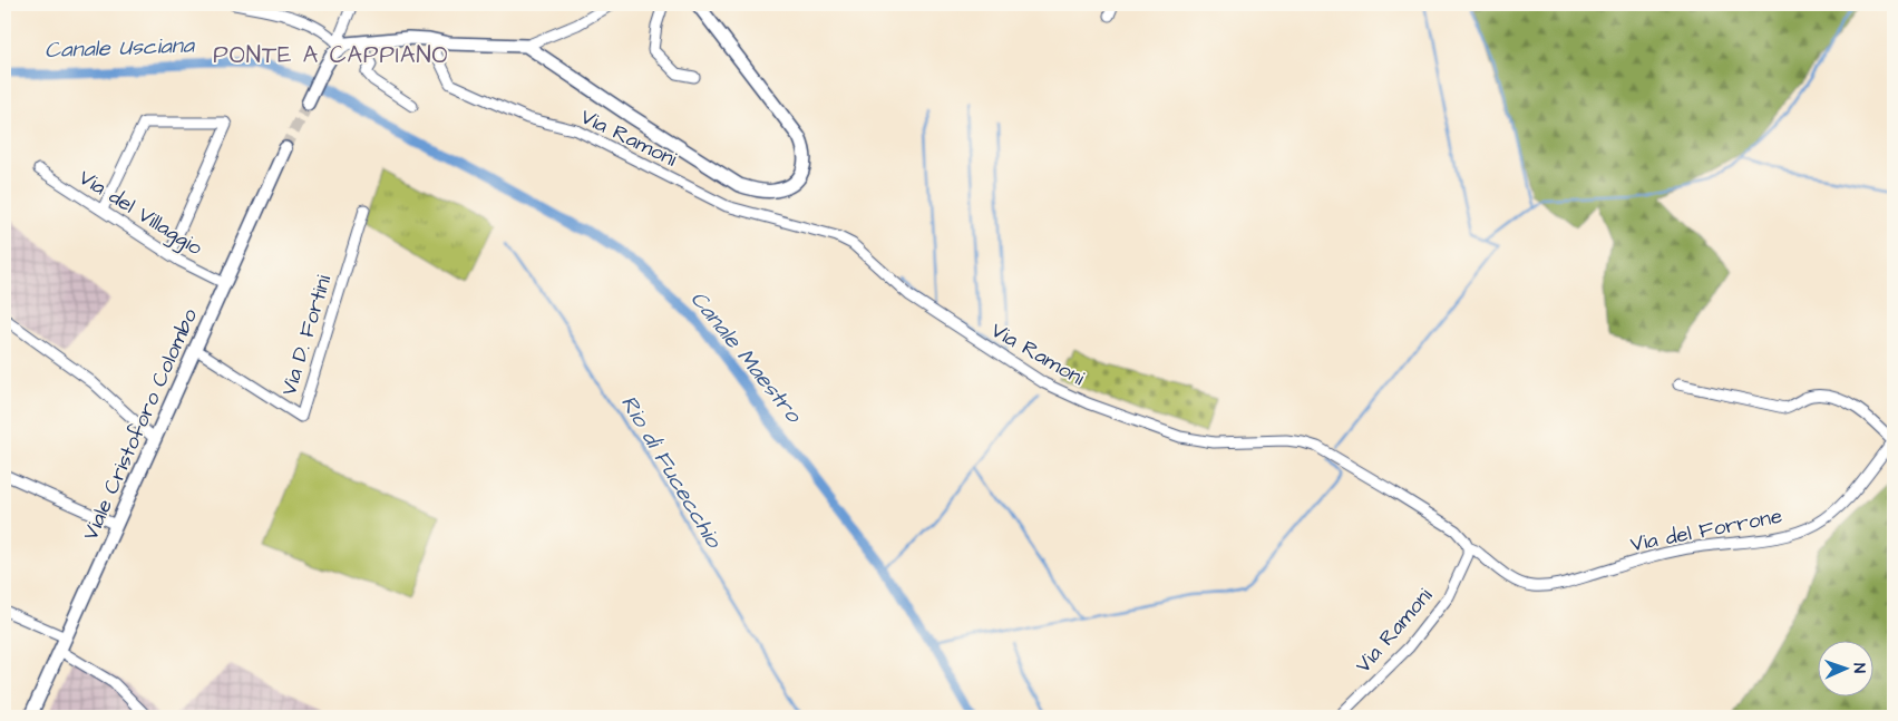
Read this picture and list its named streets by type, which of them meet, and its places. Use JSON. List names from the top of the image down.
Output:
{
  "streets": {
    "street": [
      "Via Ramoni",
      "Via del Villaggio",
      "Via D. Fortini",
      "Viale Cristoforo Colombo",
      "Via del Forrone"
    ]
  },
  "crossings": [
    ["Via Ramoni", "Via del Forrone"],
    ["Via del Villaggio", "Viale Cristoforo Colombo"],
    ["Via D. Fortini", "Viale Cristoforo Colombo"]
  ],
  "districts": ["PONTE A CAPPIANO"],
  "water": ["Canale Usciana", "Canale Maestro", "Rio di Fucecchio"],
  "north": "right"
}
